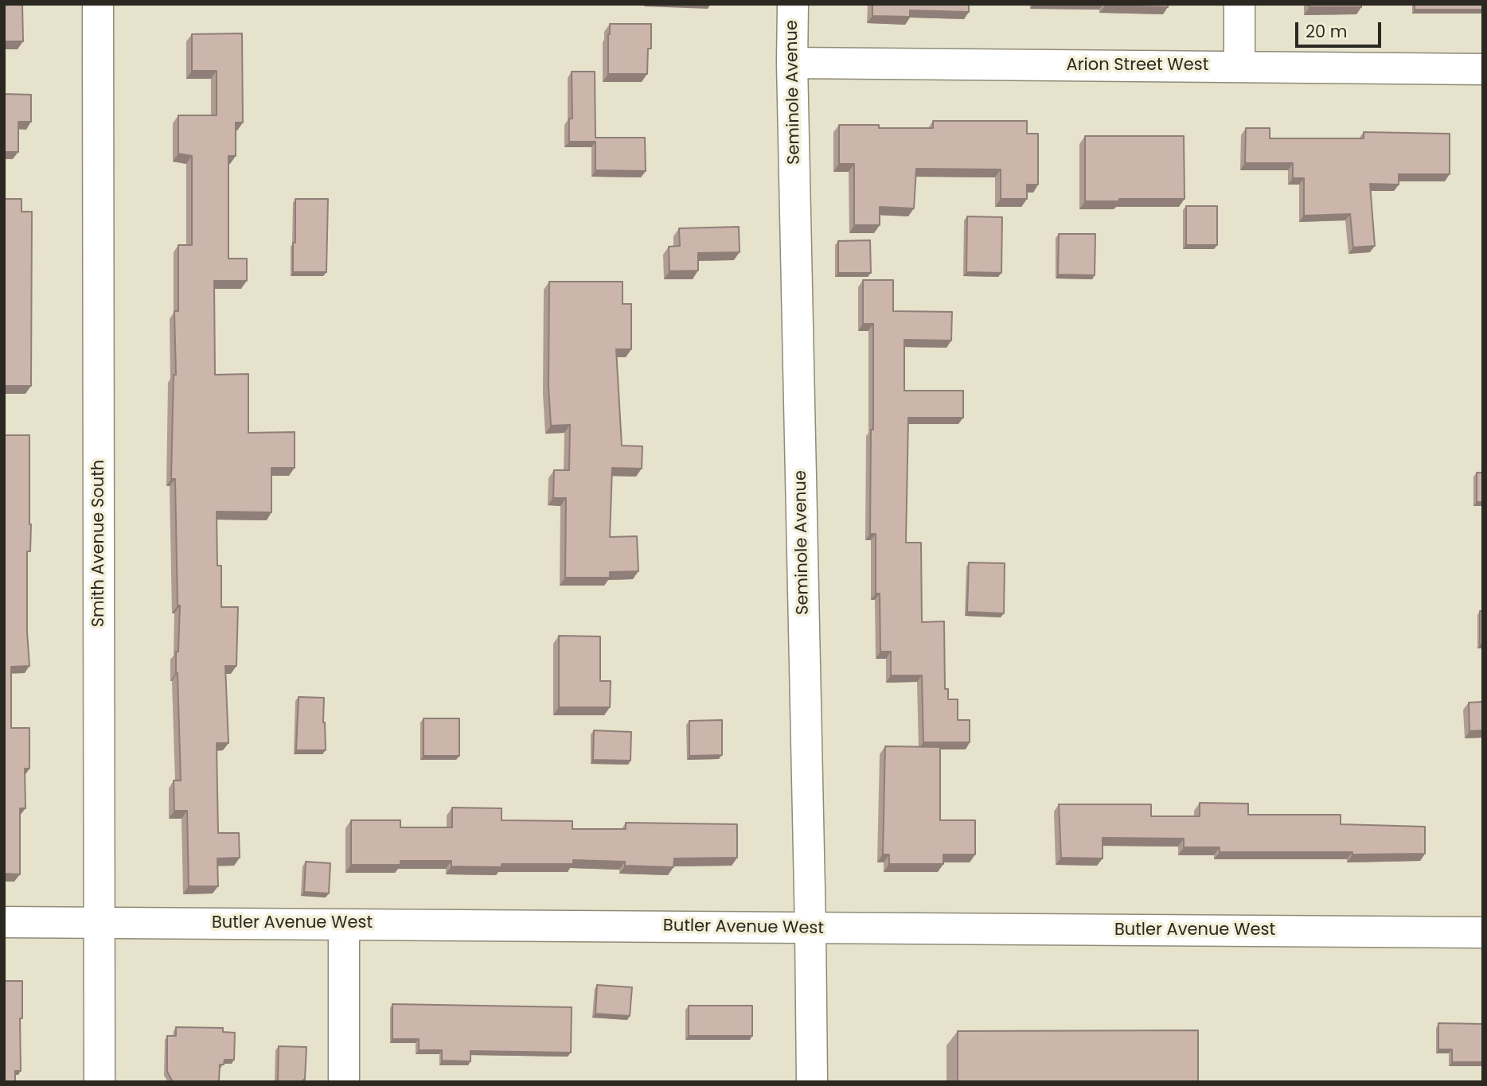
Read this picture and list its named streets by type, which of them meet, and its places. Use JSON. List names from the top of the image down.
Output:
{
  "streets": {
    "street": [
      "Arion Street West",
      "Seminole Avenue",
      "Smith Avenue South",
      "Butler Avenue West"
    ]
  },
  "crossings": [
    ["Arion Street West", "Seminole Avenue"],
    ["Seminole Avenue", "Butler Avenue West"],
    ["Smith Avenue South", "Butler Avenue West"]
  ],
  "scale_bar": "20 m"
}
